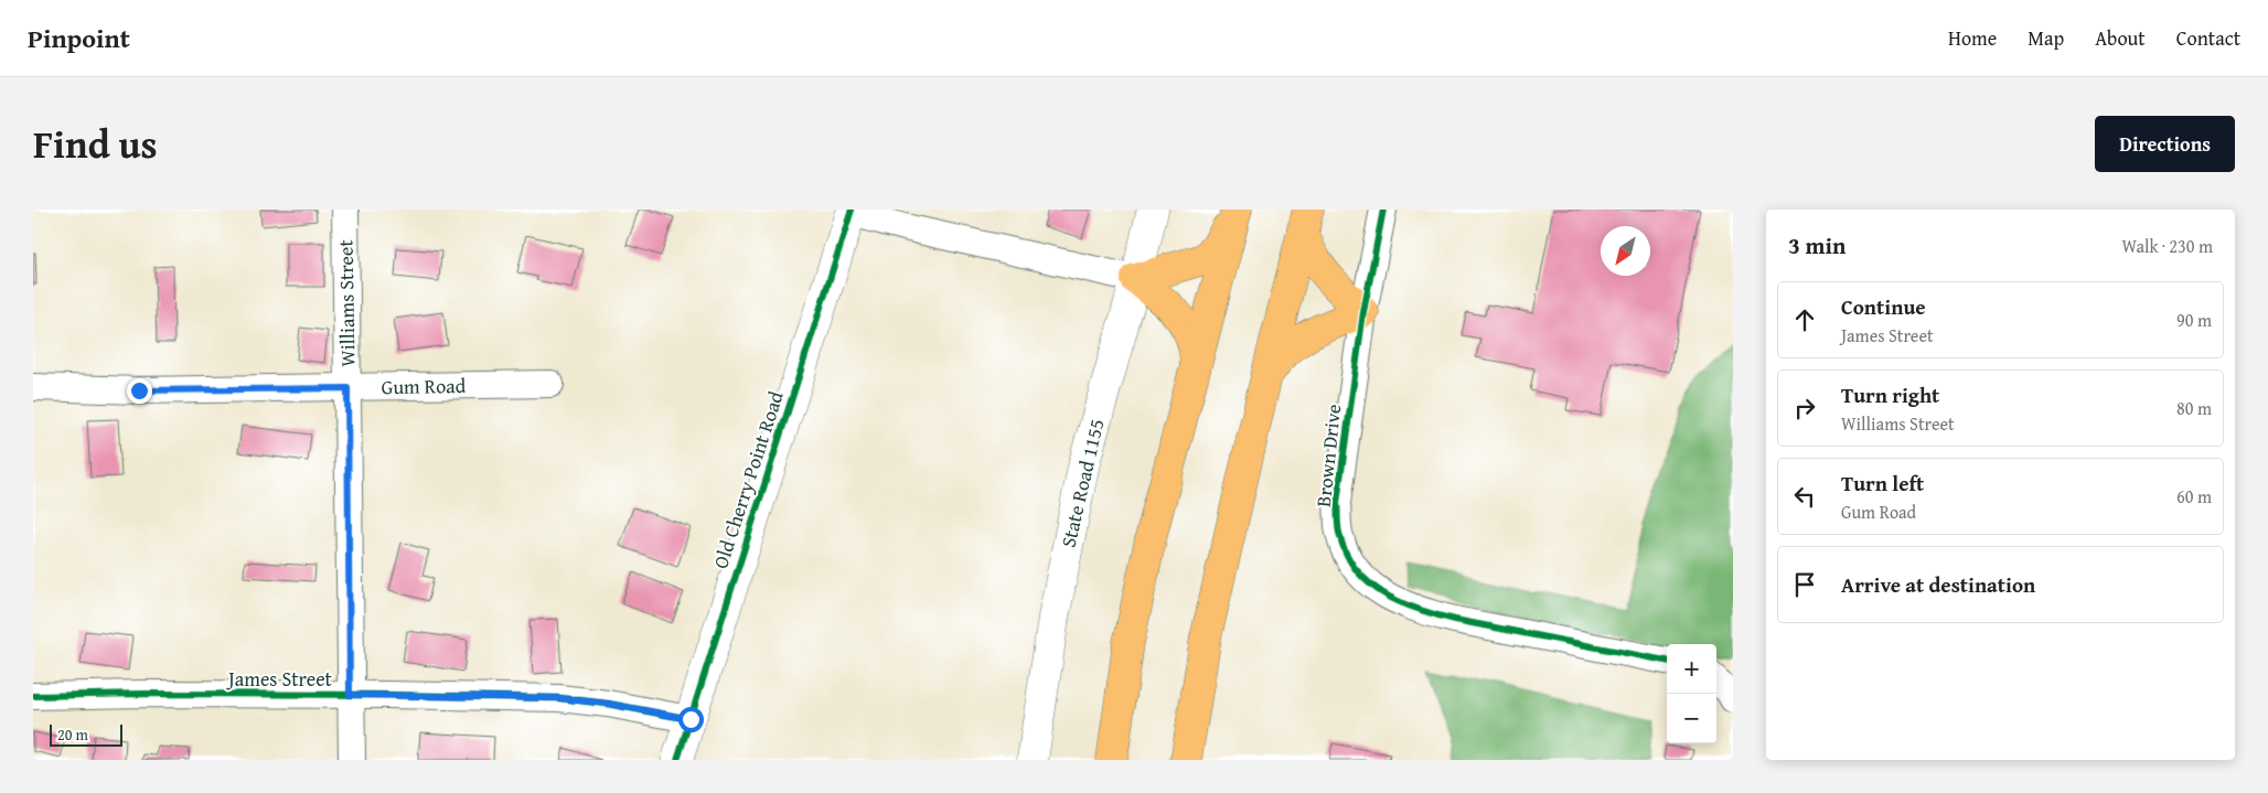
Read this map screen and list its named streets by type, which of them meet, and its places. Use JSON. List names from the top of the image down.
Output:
{
  "streets": {
    "street": [
      "Williams Street",
      "Gum Road",
      "Brown Drive",
      "Old Cherry Point Road",
      "State Road 1155",
      "James Street"
    ]
  },
  "crossings": [
    ["Williams Street", "Gum Road"],
    ["Williams Street", "James Street"],
    ["Old Cherry Point Road", "James Street"]
  ],
  "scale_bar": "20 m",
  "north": "bottom left",
  "page": {
    "header": "Pinpoint",
    "nav": [
      "Home",
      "Map",
      "About",
      "Contact"
    ],
    "title": "Find us",
    "buttons": "Directions",
    "heading": ["3 min", "Walk · 230 m"],
    "list": [
      ["Continue", "James Street", "90 m"],
      ["Turn right", "Williams Street", "80 m"],
      ["Turn left", "Gum Road", "60 m"],
      "Arrive at destination"
    ],
    "map_buttons": ["+", "−"],
    "scale": "20 m"
  }
}
